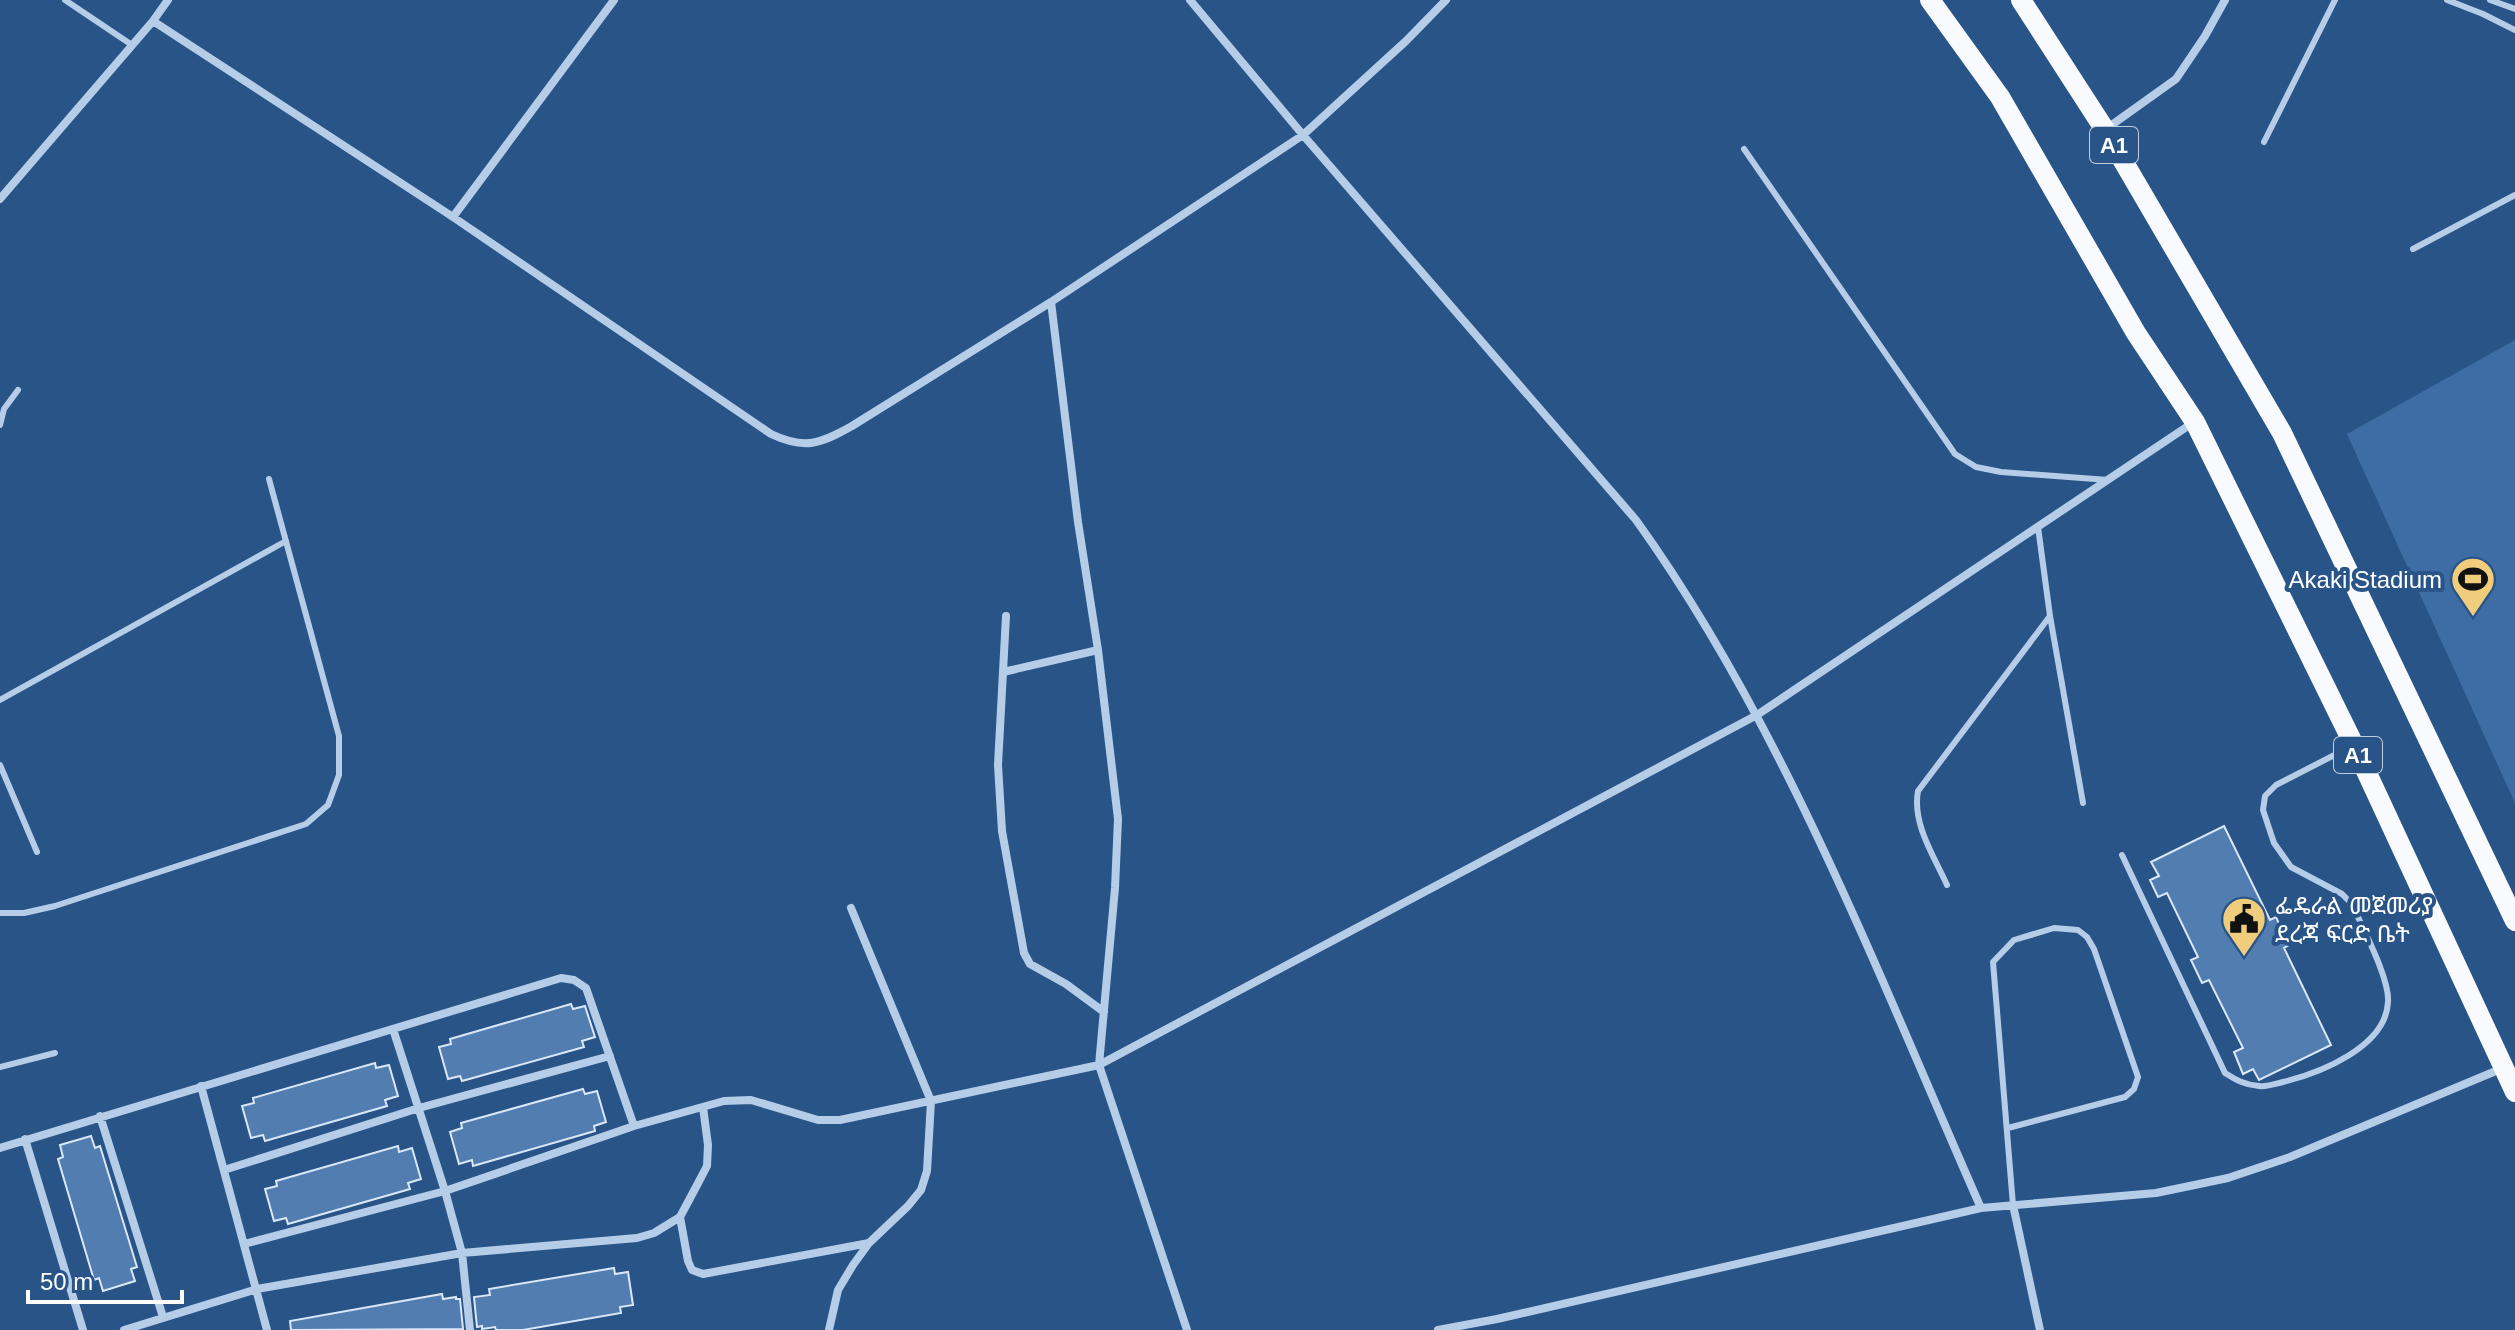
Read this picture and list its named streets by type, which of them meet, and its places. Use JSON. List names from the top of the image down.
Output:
{
  "streets": {
    "main road": ["A1"]
  },
  "places": {
    "sports": ["Akaki Stadium"],
    "public building": ["ፌዴራል መጀመሪያ ደረጃ ፍርድ ቤት"]
  },
  "scale_bar": "50 m"
}
